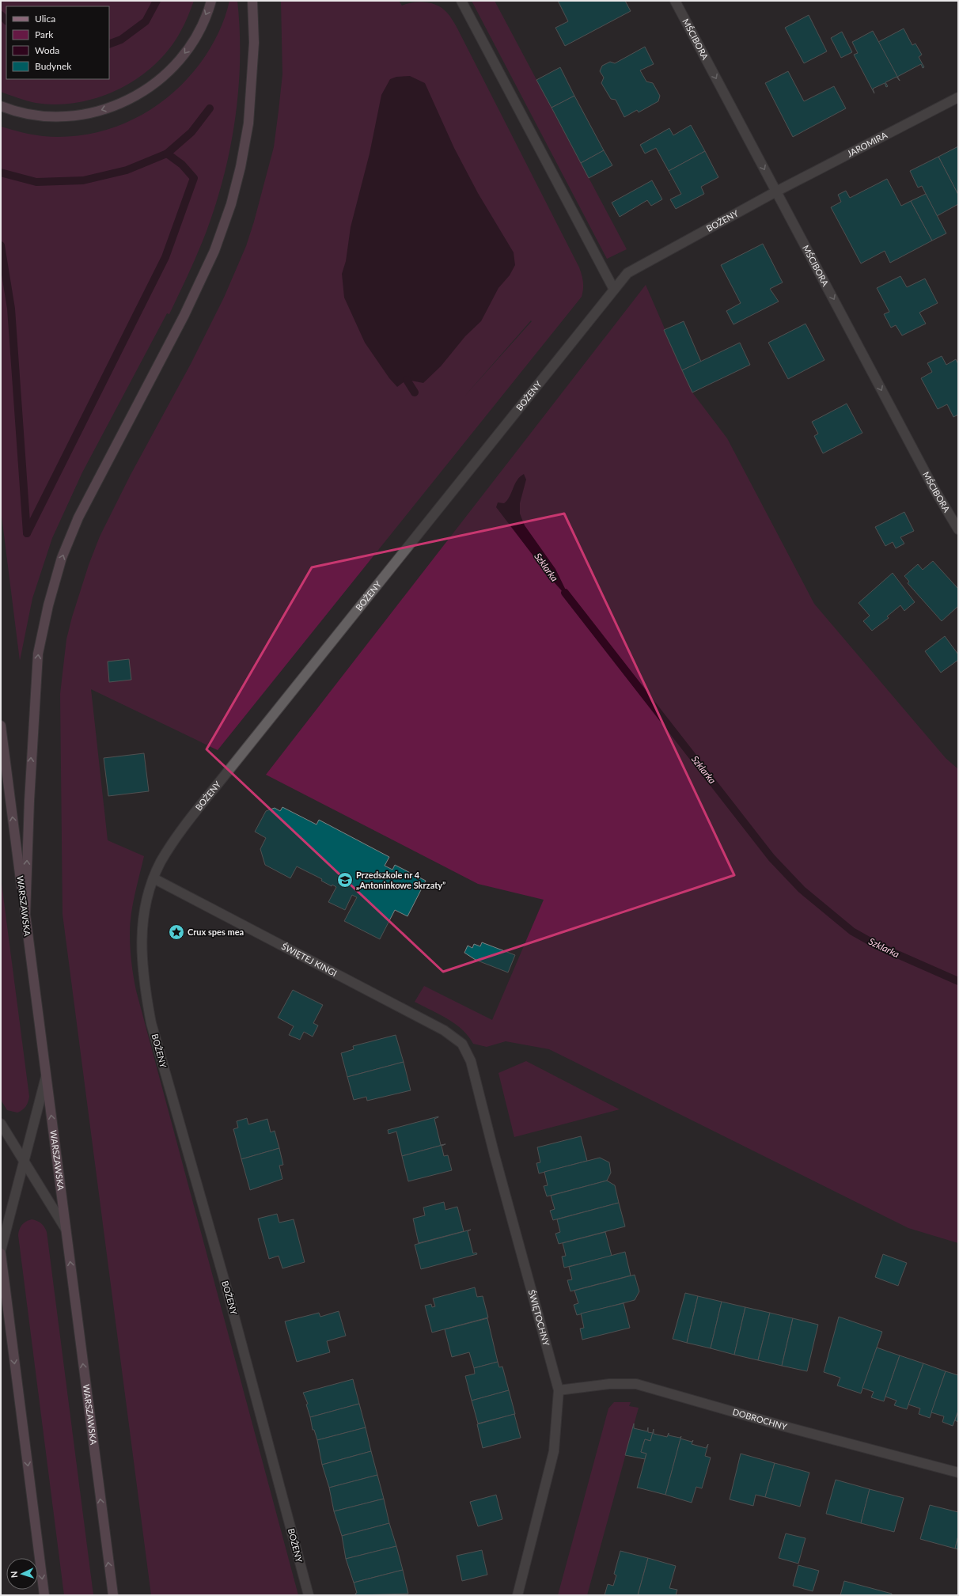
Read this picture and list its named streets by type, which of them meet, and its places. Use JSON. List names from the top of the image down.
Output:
{
  "streets": {
    "main road": ["WARSZAWSKA"],
    "street": [
      "MŚCIBORA",
      "JAROMIRA",
      "BOŻENY",
      "ŚWIĘTEJ KINGI",
      "ŚWIĘTOCHNY",
      "DOBROCHNY"
    ]
  },
  "crossings": [
    ["MŚCIBORA", "JAROMIRA"],
    ["MŚCIBORA", "BOŻENY"],
    ["JAROMIRA", "BOŻENY"],
    ["BOŻENY", "ŚWIĘTEJ KINGI"],
    ["ŚWIĘTEJ KINGI", "ŚWIĘTOCHNY"],
    ["ŚWIĘTOCHNY", "DOBROCHNY"]
  ],
  "one_way": ["MŚCIBORA"],
  "water": ["Szklarka"],
  "places": {
    "school or university": ["Przedszkole nr 4 „Antoninkowe Skrzaty”"],
    "place": ["Crux spes mea"]
  },
  "legend": [
    "Ulica",
    "Park",
    "Woda",
    "Budynek"
  ],
  "north": "left"
}
